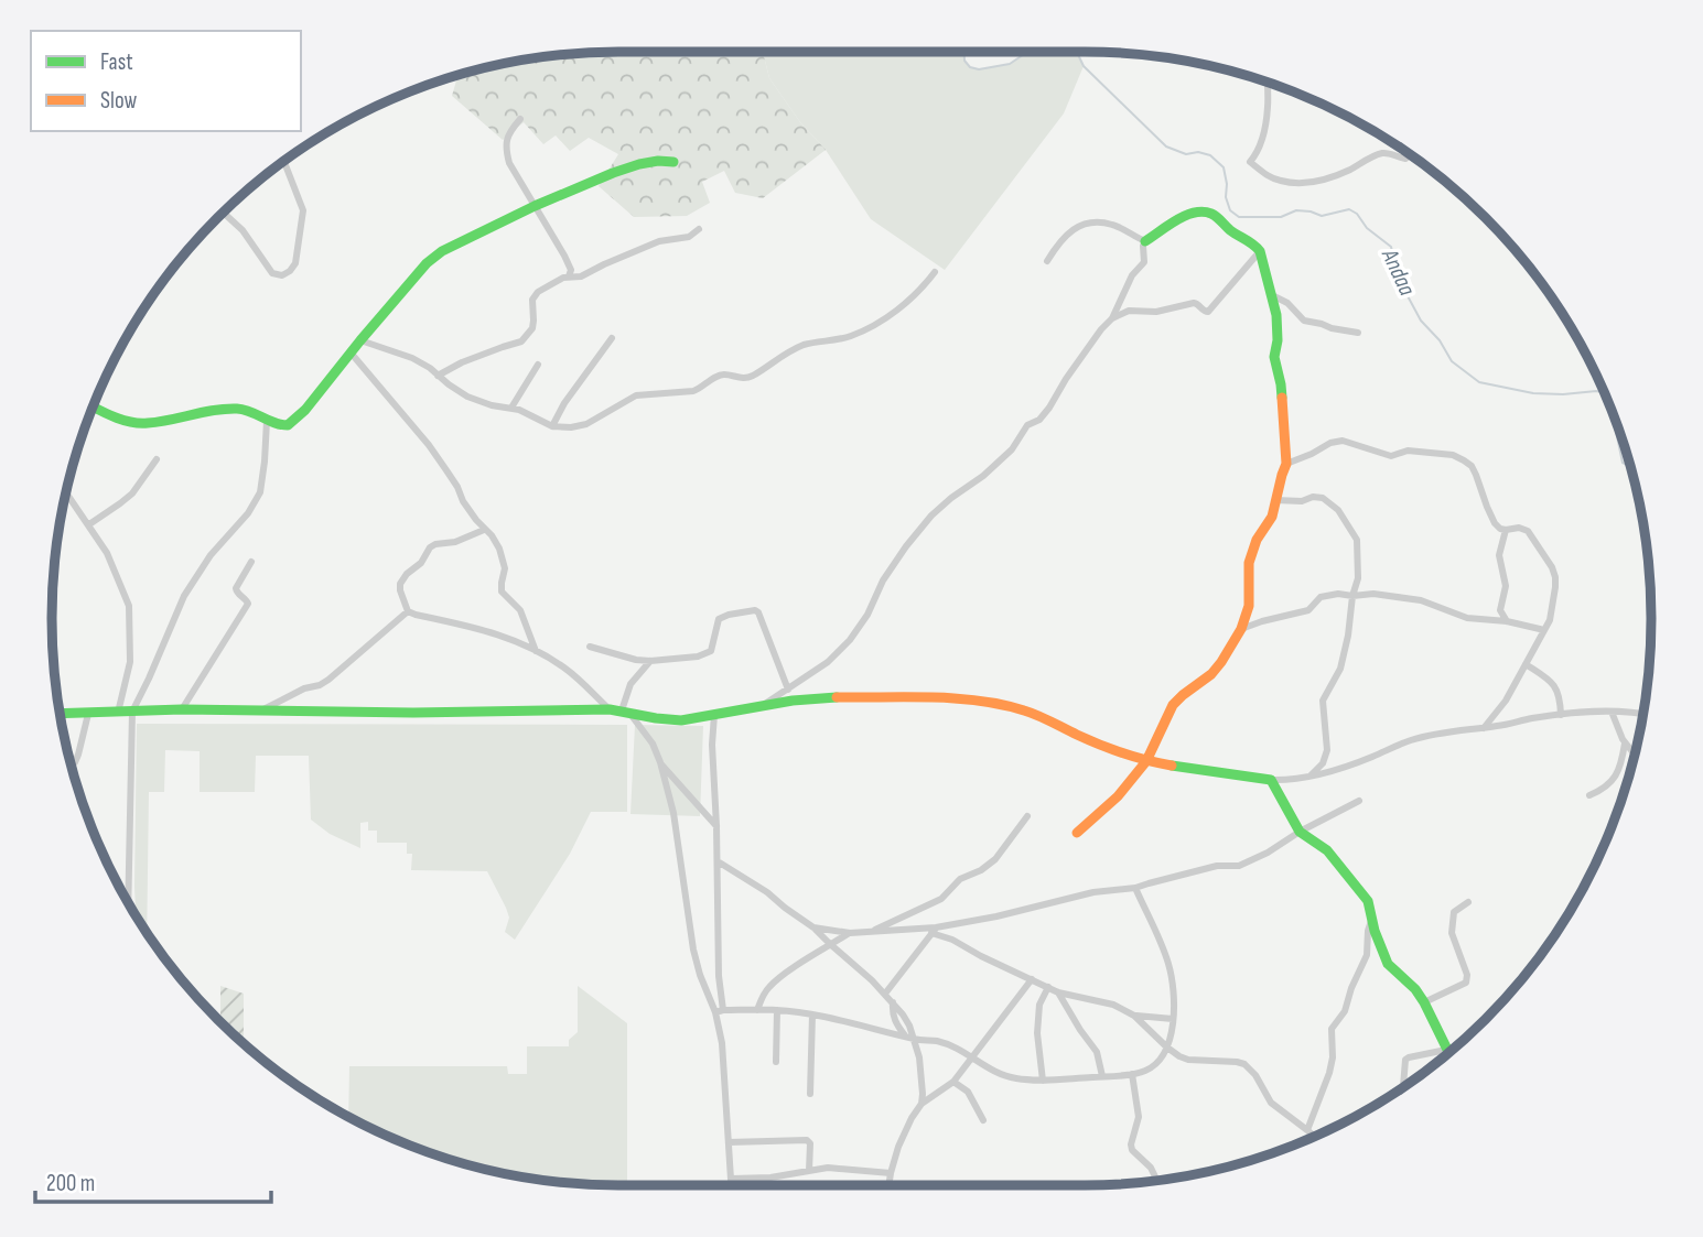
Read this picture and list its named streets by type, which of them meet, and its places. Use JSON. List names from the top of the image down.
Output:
{
  "water": ["Andaa"],
  "legend": ["Fast", "Slow"],
  "scale_bar": "200 m"
}
